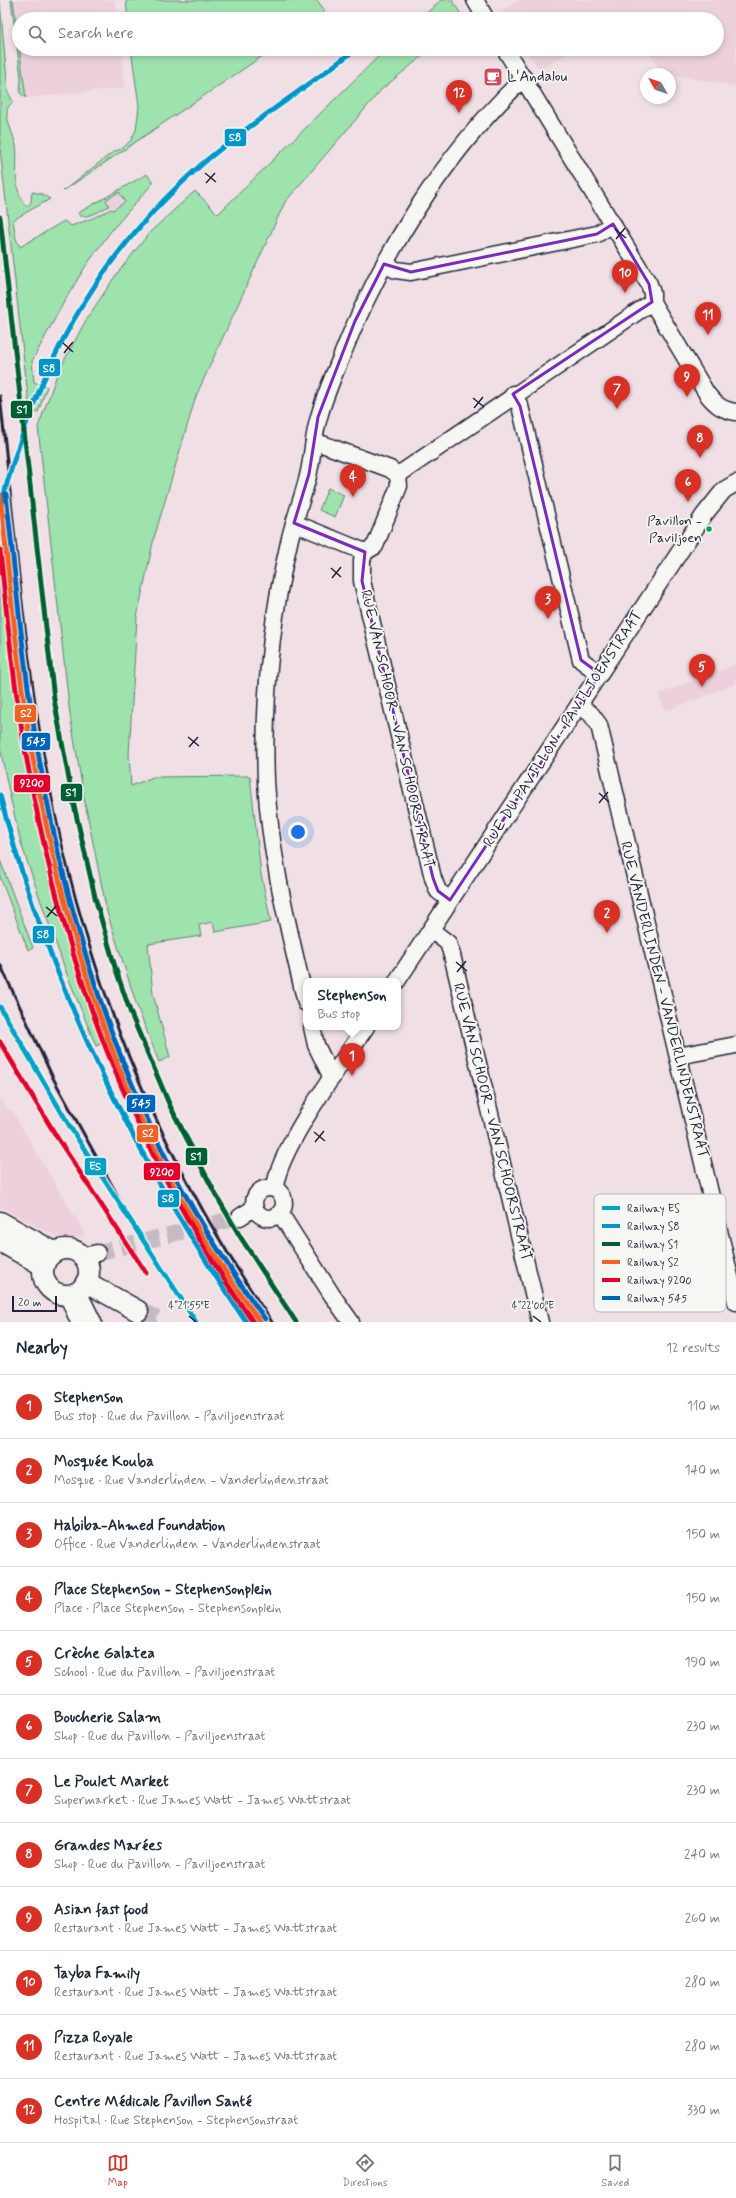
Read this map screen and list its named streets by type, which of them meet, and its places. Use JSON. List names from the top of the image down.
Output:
{
  "streets": {
    "street": ["RUE VAN SCHOOR - VAN SCHOORSTRAAT", "RUE DU PAVILLON - PAVILJOENSTRAAT", "RUE VANDERLINDEN - VANDERLINDENSTRAAT"]
  },
  "crossings": [
    ["RUE VAN SCHOOR - VAN SCHOORSTRAAT", "RUE DU PAVILLON - PAVILJOENSTRAAT"],
    ["RUE DU PAVILLON - PAVILJOENSTRAAT", "RUE VANDERLINDEN - VANDERLINDENSTRAAT"]
  ],
  "places": {
    "cafe": ["L'Andalou"],
    "other": ["Pavillon - Paviljoen"]
  },
  "lines": [
    "rail line S8",
    "rail line S1",
    "rail line 545",
    "rail line S2",
    "rail line 9200",
    "rail line ES"
  ],
  "legend": [
    "Railway ES",
    "Railway S8",
    "Railway S1",
    "Railway S2",
    "Railway 9200",
    "Railway 545"
  ],
  "scale_bar": "20 m",
  "north": "top left",
  "page": {
    "search": "Search here",
    "pins": [
      "12",
      "10",
      "11",
      "9",
      "7",
      "8",
      "4",
      "6",
      "3",
      "5",
      "2",
      "1"
    ],
    "popup": ["Stephenson", "Bus stop"],
    "scale": "20 m",
    "heading": ["Nearby", "12 results"],
    "list": [
      {
        "mark": "1",
        "name": "Stephenson",
        "note": "Bus stop · Rue du Pavillon - Paviljoenstraat",
        "value": "110 m"
      },
      {
        "mark": "2",
        "name": "Mosquée Kouba",
        "note": "Mosque · Rue Vanderlinden - Vanderlindenstraat",
        "value": "140 m"
      },
      {
        "mark": "3",
        "name": "Habiba-Ahmed Foundation",
        "note": "Office · Rue Vanderlinden - Vanderlindenstraat",
        "value": "150 m"
      },
      {
        "mark": "4",
        "name": "Place Stephenson - Stephensonplein",
        "note": "Place · Place Stephenson - Stephensonplein",
        "value": "150 m"
      },
      {
        "mark": "5",
        "name": "Crèche Galatea",
        "note": "School · Rue du Pavillon - Paviljoenstraat",
        "value": "190 m"
      },
      {
        "mark": "6",
        "name": "Boucherie Salam",
        "note": "Shop · Rue du Pavillon - Paviljoenstraat",
        "value": "230 m"
      },
      {
        "mark": "7",
        "name": "Le Poulet Market",
        "note": "Supermarket · Rue James Watt - James Wattstraat",
        "value": "230 m"
      },
      {
        "mark": "8",
        "name": "Grandes Marées",
        "note": "Shop · Rue du Pavillon - Paviljoenstraat",
        "value": "240 m"
      },
      {
        "mark": "9",
        "name": "Asian fast food",
        "note": "Restaurant · Rue James Watt - James Wattstraat",
        "value": "260 m"
      },
      {
        "mark": "10",
        "name": "Tayba Family",
        "note": "Restaurant · Rue James Watt - James Wattstraat",
        "value": "280 m"
      },
      {
        "mark": "11",
        "name": "Pizza Royale",
        "note": "Restaurant · Rue James Watt - James Wattstraat",
        "value": "280 m"
      },
      {
        "mark": "12",
        "name": "Centre Médicale Pavillon Santé",
        "note": "Hospital · Rue Stephenson - Stephensonstraat",
        "value": "330 m"
      }
    ],
    "nav": ["Map", "Directions", "Saved"]
  },
  "coordinates": ["4°21'55\"E", "4°22'00\"E"]
}
